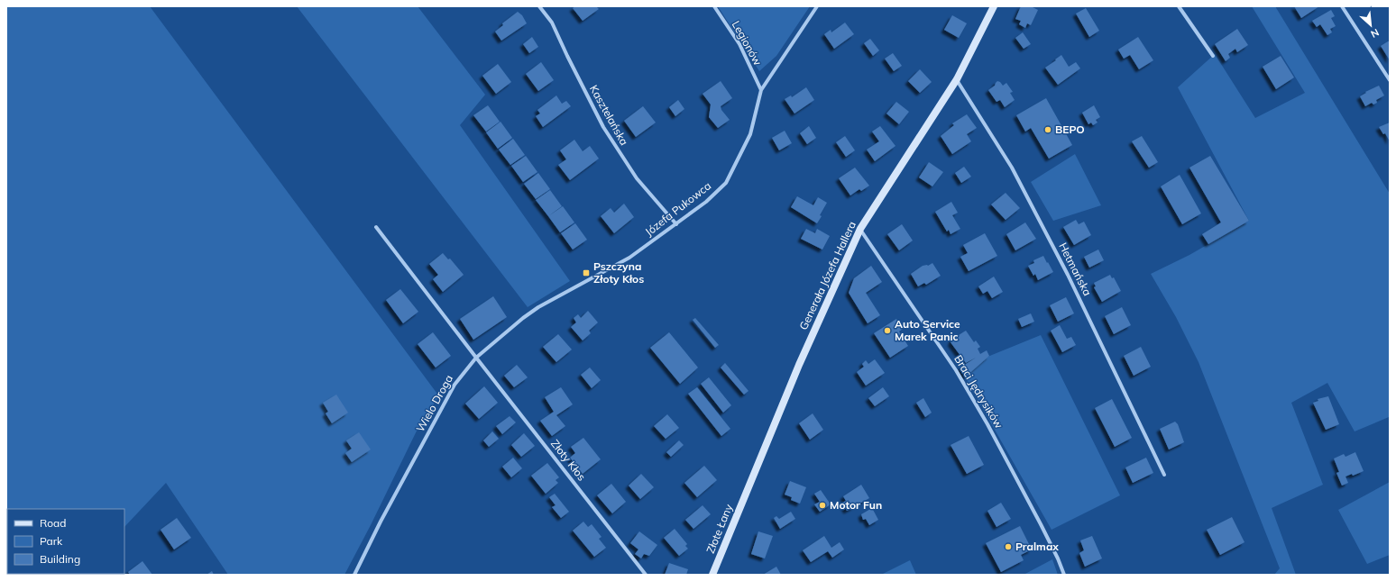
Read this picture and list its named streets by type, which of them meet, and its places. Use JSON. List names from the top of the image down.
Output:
{
  "streets": {
    "street": [
      "Legionów",
      "Kasztelańska",
      "Józefa Pukowca",
      "Hetmańska",
      "Generała Józefa Hallera",
      "Braci Jędrysików",
      "Wielo Droga",
      "Złoty Kłos",
      "Złote Łany"
    ]
  },
  "crossings": [
    ["Legionów", "Józefa Pukowca"],
    ["Kasztelańska", "Józefa Pukowca"],
    ["Józefa Pukowca", "Wielo Droga"],
    ["Hetmańska", "Generała Józefa Hallera"],
    ["Generała Józefa Hallera", "Braci Jędrysików"],
    ["Generała Józefa Hallera", "Złote Łany"],
    ["Wielo Droga", "Złoty Kłos"]
  ],
  "places": {
    "other": [
      "BEPO",
      "Auto Service Marek Panic",
      "Motor Fun",
      "Pralmax"
    ],
    "transit": ["Pszczyna Złoty Kłos"]
  },
  "legend": ["Road", "Park", "Building"],
  "north": "bottom right"
}
